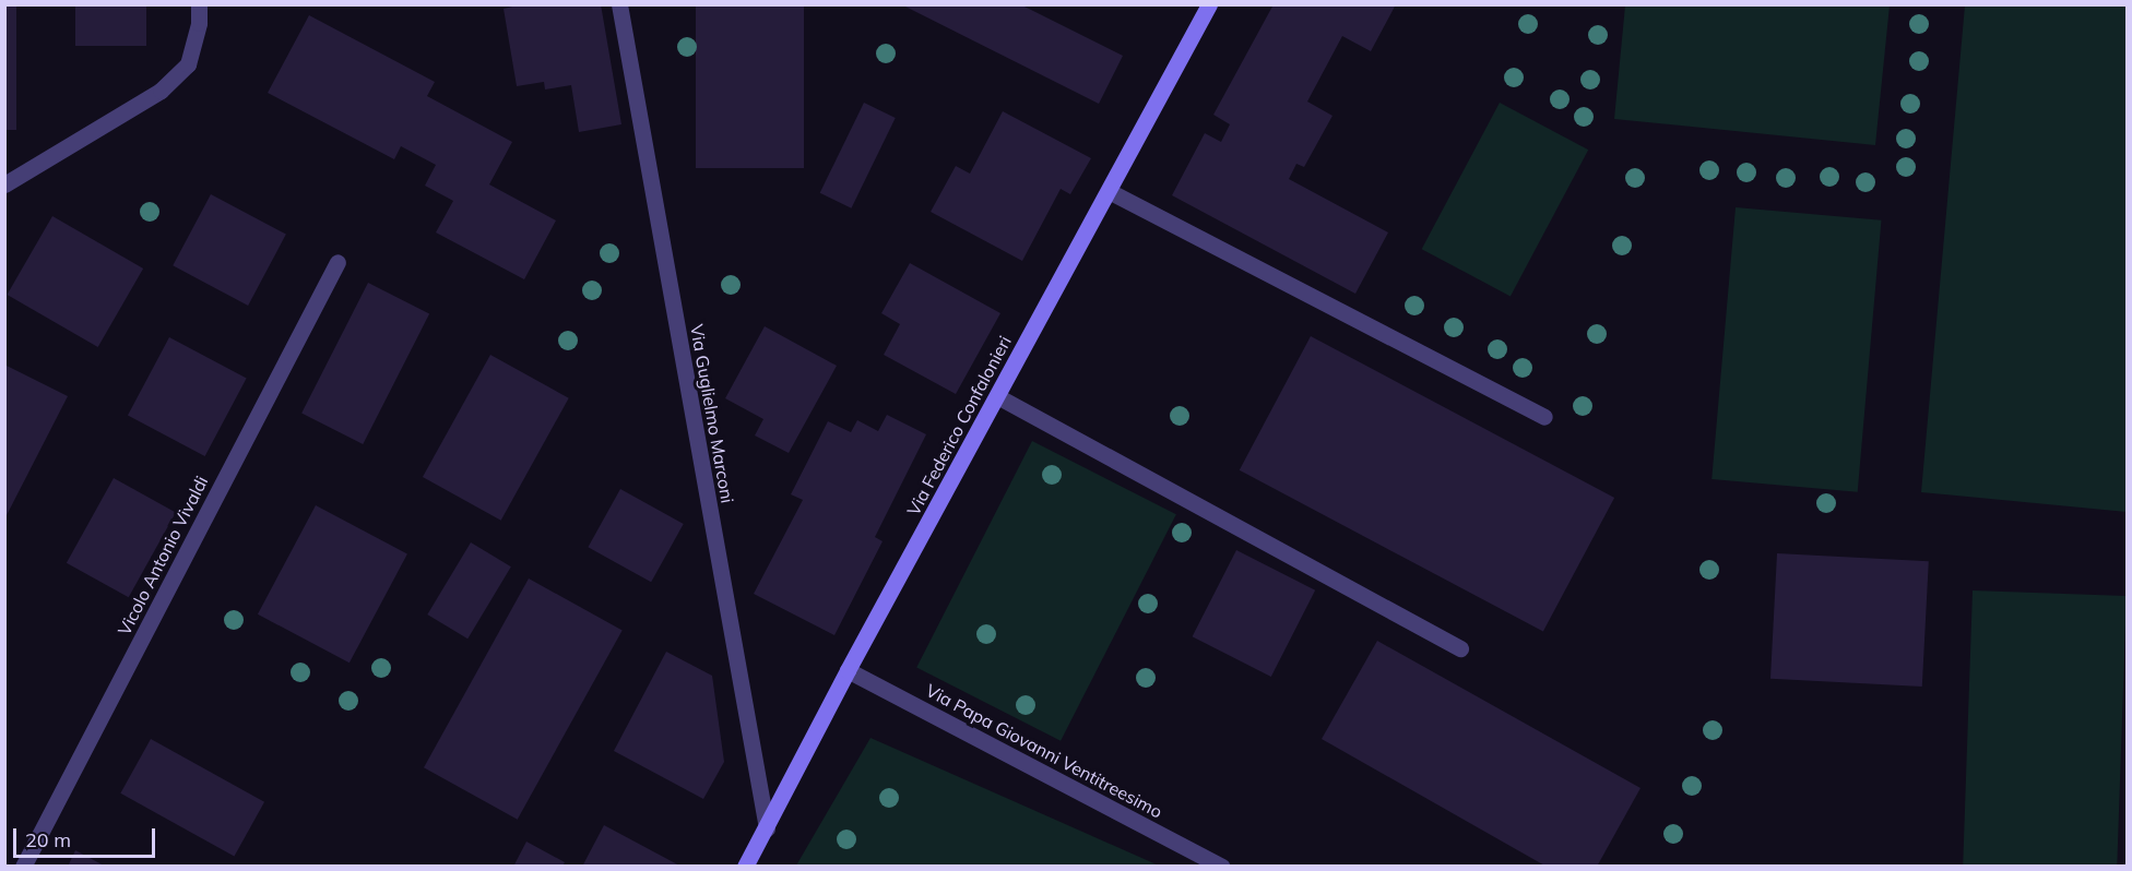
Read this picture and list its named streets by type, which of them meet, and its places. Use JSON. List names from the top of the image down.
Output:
{
  "streets": {
    "street": [
      "Via Guglielmo Marconi",
      "Via Federico Confalonieri",
      "Vicolo Antonio Vivaldi",
      "Via Papa Giovanni Ventitreesimo"
    ]
  },
  "crossings": [
    ["Via Guglielmo Marconi", "Via Federico Confalonieri"],
    ["Via Federico Confalonieri", "Via Papa Giovanni Ventitreesimo"]
  ],
  "scale_bar": "20 m"
}
